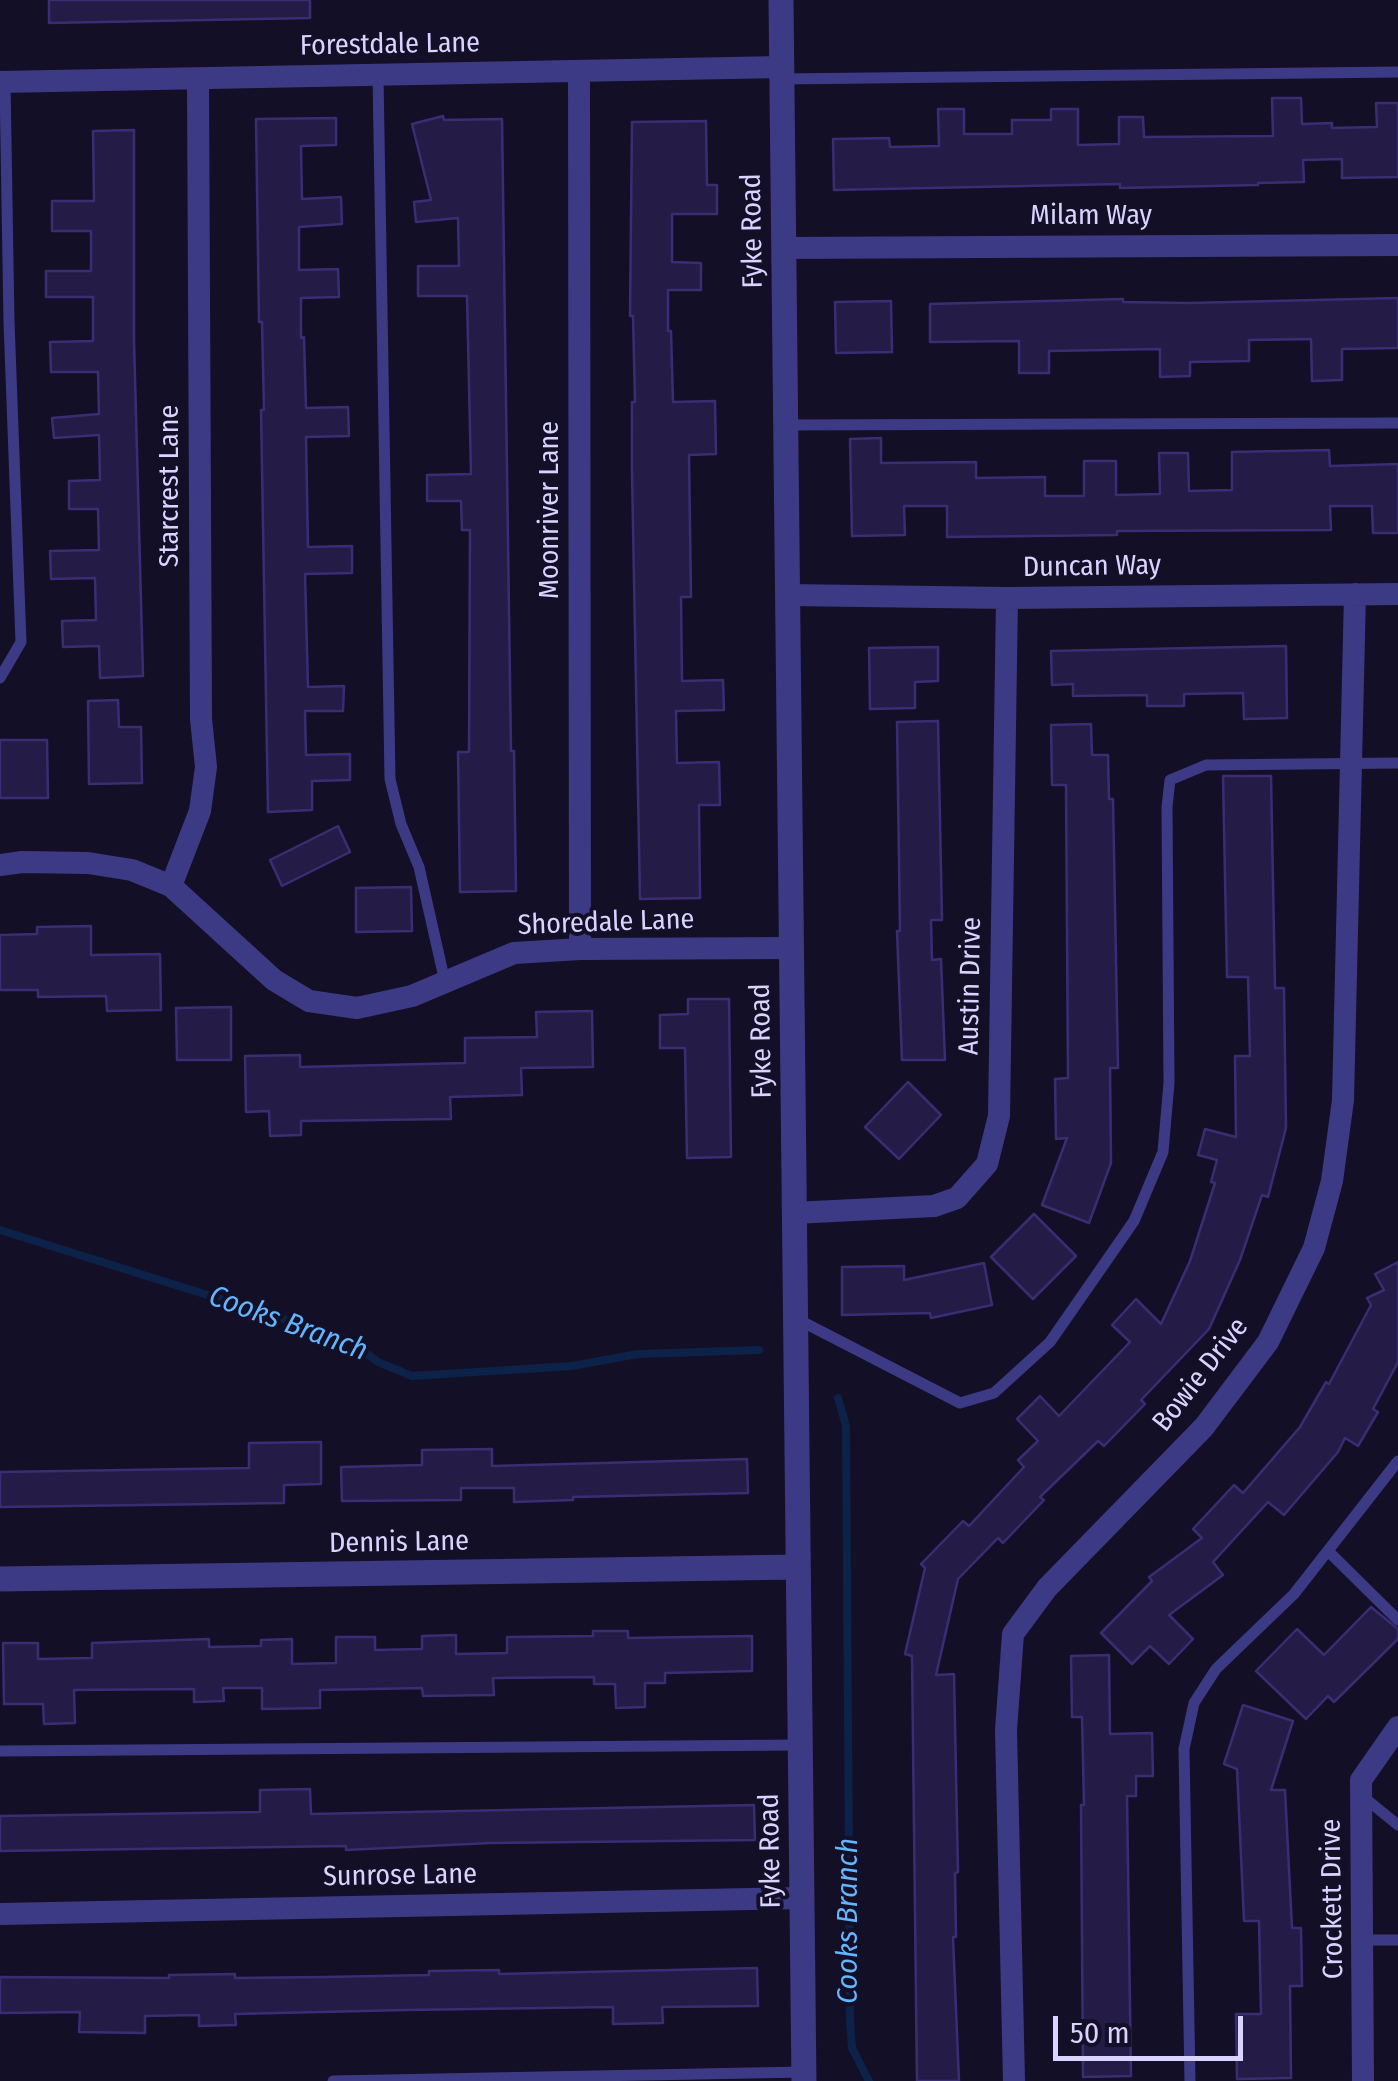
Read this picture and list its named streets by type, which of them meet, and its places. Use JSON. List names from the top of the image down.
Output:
{
  "streets": {
    "street": [
      "Forestdale Lane",
      "Milam Way",
      "Fyke Road",
      "Starcrest Lane",
      "Moonriver Lane",
      "Duncan Way",
      "Shoredale Lane",
      "Austin Drive",
      "Bowie Drive",
      "Dennis Lane",
      "Sunrose Lane",
      "Crockett Drive"
    ]
  },
  "crossings": [
    ["Forestdale Lane", "Fyke Road"],
    ["Forestdale Lane", "Starcrest Lane"],
    ["Forestdale Lane", "Moonriver Lane"],
    ["Milam Way", "Fyke Road"],
    ["Fyke Road", "Duncan Way"],
    ["Fyke Road", "Shoredale Lane"],
    ["Fyke Road", "Austin Drive"],
    ["Fyke Road", "Dennis Lane"],
    ["Fyke Road", "Sunrose Lane"],
    ["Starcrest Lane", "Shoredale Lane"],
    ["Moonriver Lane", "Shoredale Lane"],
    ["Duncan Way", "Austin Drive"],
    ["Duncan Way", "Bowie Drive"]
  ],
  "water": ["Cooks Branch"],
  "scale_bar": "50 m"
}
